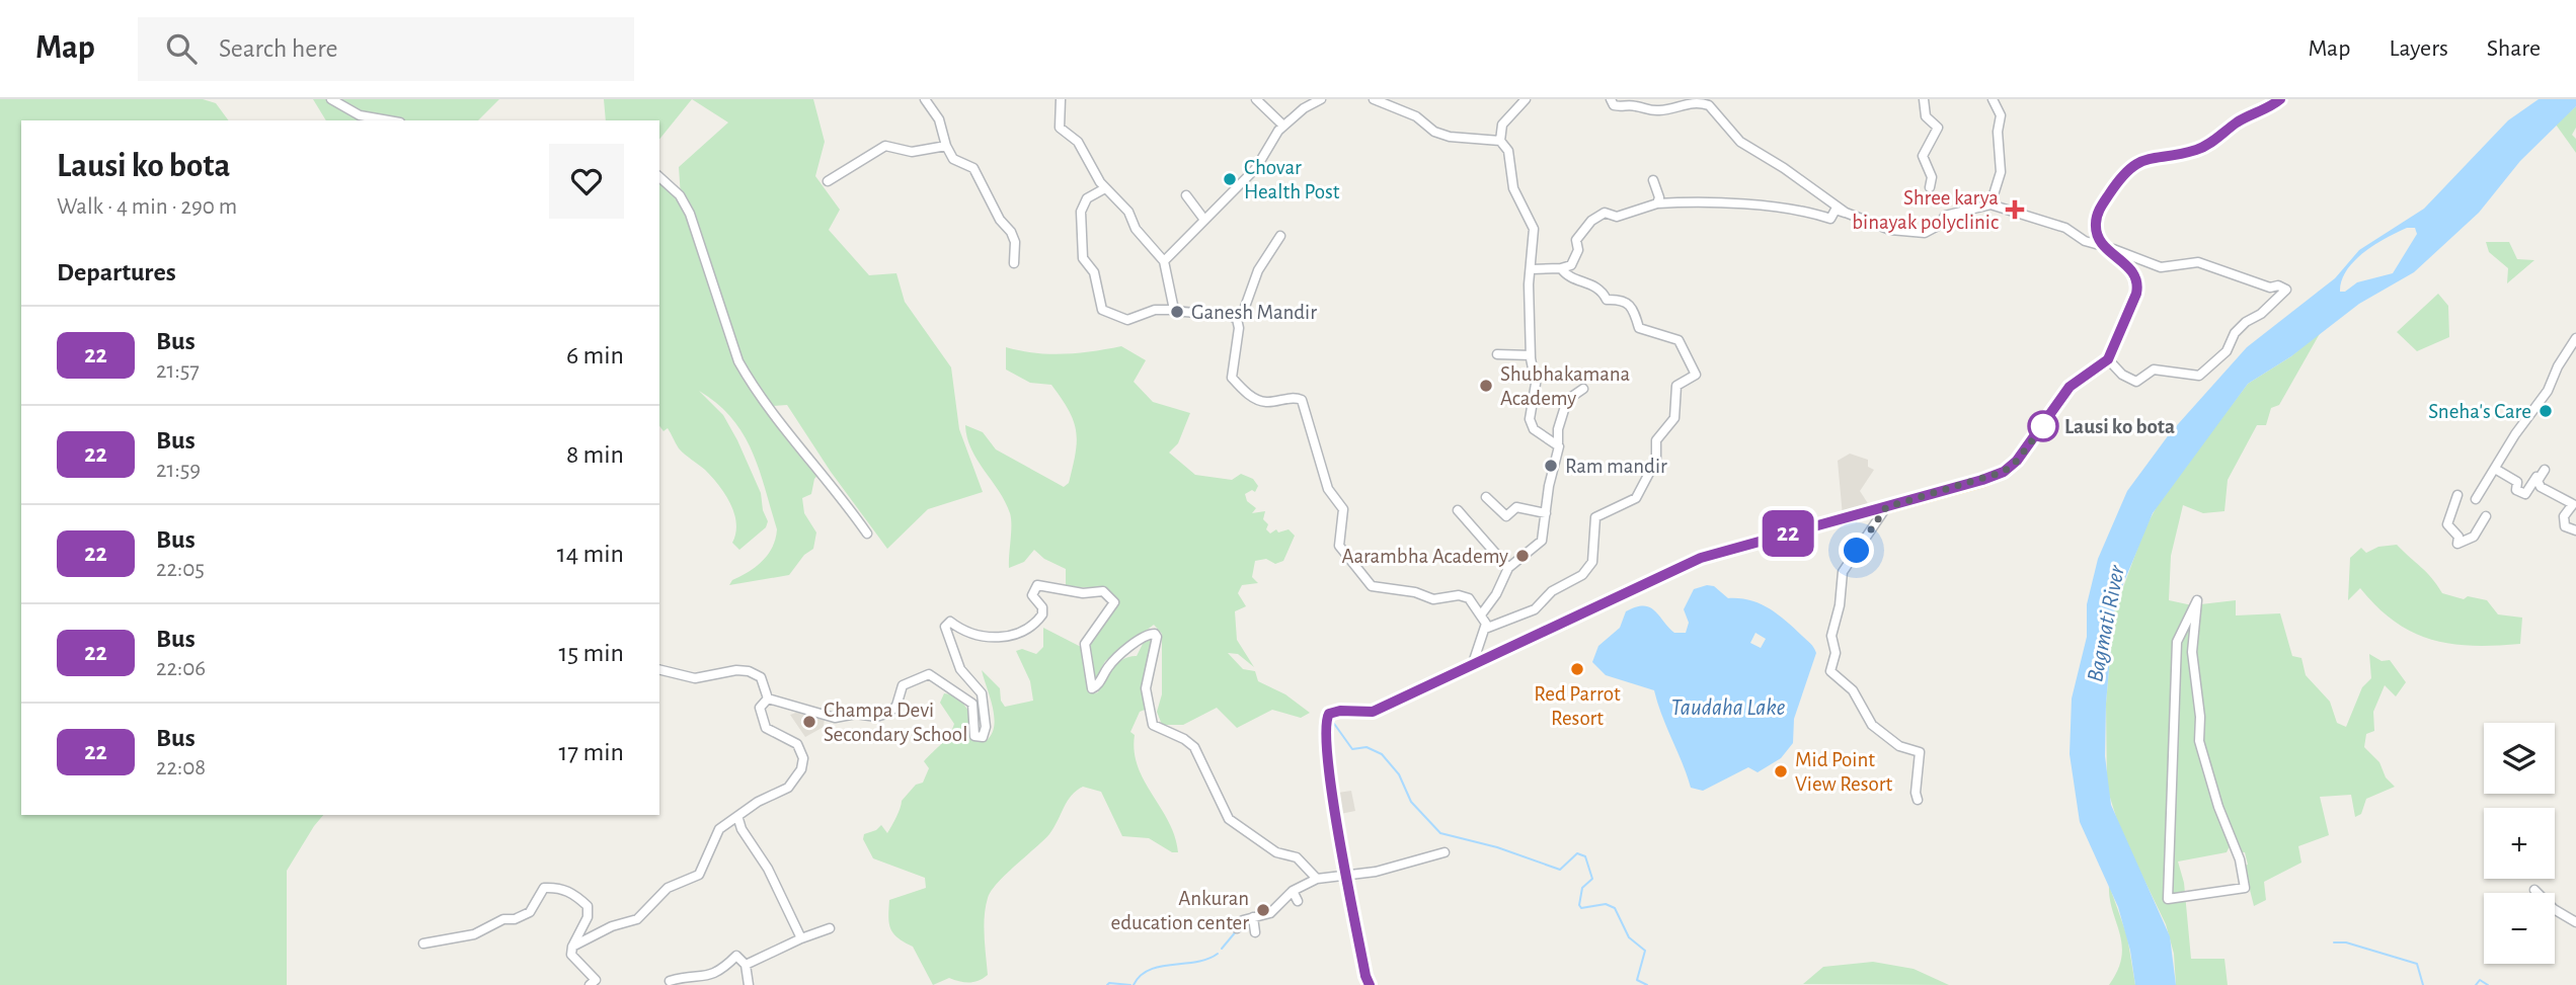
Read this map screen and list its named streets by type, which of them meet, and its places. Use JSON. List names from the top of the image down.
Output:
{
  "water": ["Bagmati River", "Taudaha Lake"],
  "places": {
    "other": [
      "Chovar Health Post",
      "Ganesh Mandir",
      "Shubhakamana Academy",
      "Sneha's Care",
      "Lausi ko bota",
      "Ram mandir",
      "Aarambha Academy",
      "Red Parrot Resort",
      "Champa Devi Secondary School",
      "Mid Point View Resort",
      "Ankuran education center"
    ],
    "health": ["Shree karya binayak polyclinic"]
  },
  "lines": ["bus line 22"],
  "page": {
    "header": "Map",
    "search": "Search here",
    "nav": ["Map", "Layers", "Share"],
    "on_map": "22",
    "heading": [
      ["Lausi ko bota", "Walk · 4 min · 290 m"],
      "Departures"
    ],
    "list": [
      {
        "mark": "22",
        "name": "Bus",
        "note": "21:57",
        "value": "6 min"
      },
      {
        "mark": "22",
        "name": "Bus",
        "note": "21:59",
        "value": "8 min"
      },
      {
        "mark": "22",
        "name": "Bus",
        "note": "22:05",
        "value": "14 min"
      },
      {
        "mark": "22",
        "name": "Bus",
        "note": "22:06",
        "value": "15 min"
      },
      {
        "mark": "22",
        "name": "Bus",
        "note": "22:08",
        "value": "17 min"
      }
    ],
    "map_buttons": ["+", "−"]
  }
}
